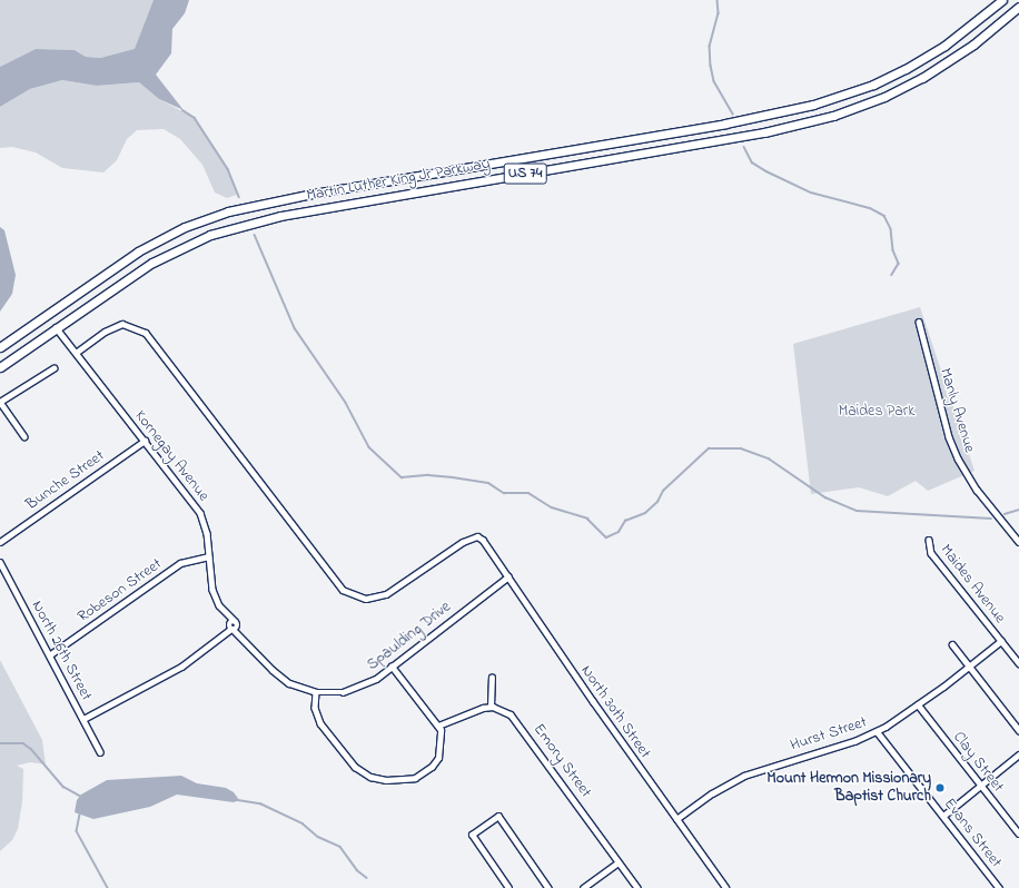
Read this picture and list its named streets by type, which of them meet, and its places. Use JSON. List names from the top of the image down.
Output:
{
  "streets": {
    "highway": ["US 74", "Martin Luther King Jr Parkway"],
    "street": [
      "Manly Avenue",
      "Kornegay Avenue",
      "Bunche Street",
      "Maides Avenue",
      "Robeson Street",
      "Spaulding Drive",
      "North 26th Street",
      "North 30th Street",
      "Hurst Street",
      "Emory Street",
      "Clay Street",
      "Evans Street"
    ]
  },
  "crossings": [
    ["Martin Luther King Jr Parkway", "Kornegay Avenue"],
    ["Kornegay Avenue", "Bunche Street"],
    ["Kornegay Avenue", "Robeson Street"],
    ["Kornegay Avenue", "Spaulding Drive"],
    ["Kornegay Avenue", "North 30th Street"],
    ["Maides Avenue", "Hurst Street"],
    ["Robeson Street", "North 26th Street"],
    ["Spaulding Drive", "North 30th Street"],
    ["North 30th Street", "Hurst Street"],
    ["Hurst Street", "Clay Street"],
    ["Hurst Street", "Evans Street"]
  ],
  "parks": ["Maides Park"],
  "places": ["Mount Hermon Missionary Baptist Church"]
}
